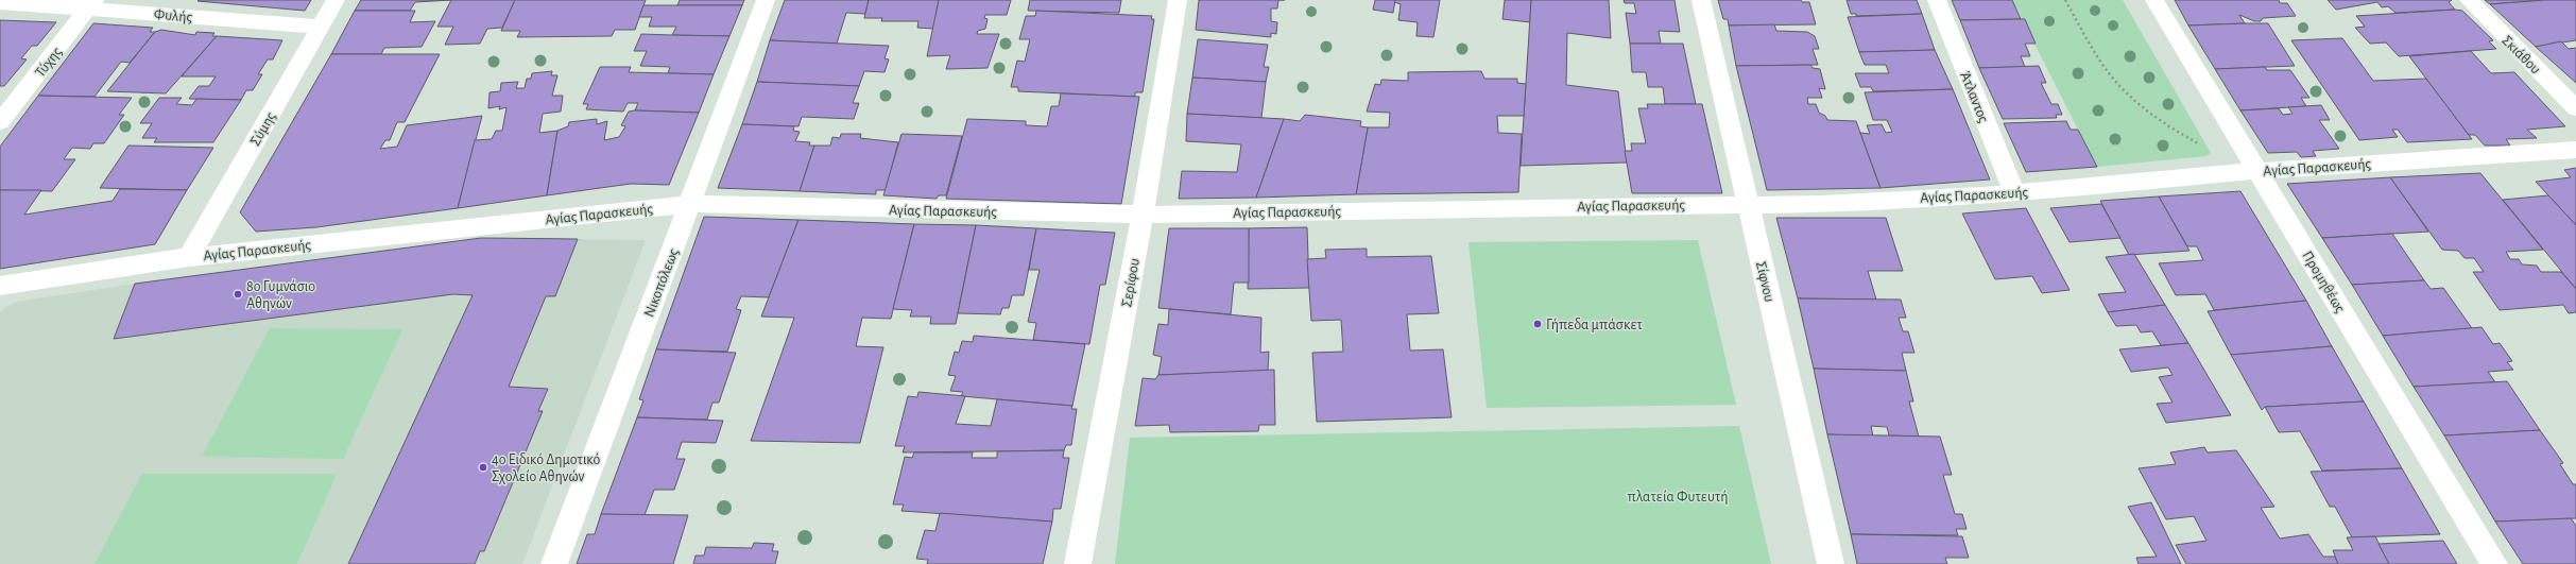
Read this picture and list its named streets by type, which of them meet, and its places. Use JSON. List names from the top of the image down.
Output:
{
  "streets": {
    "street": [
      "Φυλής",
      "Σκιάθου",
      "Τύχης",
      "Άτλαντος",
      "Σύμης",
      "Αγίας Παρασκευής",
      "Σίφνου",
      "Προμηθέως",
      "Νικοπόλεως",
      "Σερίφου"
    ]
  },
  "crossings": [
    ["Φυλής", "Τύχης"],
    ["Φυλής", "Σύμης"],
    ["Άτλαντος", "Αγίας Παρασκευής"],
    ["Σύμης", "Αγίας Παρασκευής"],
    ["Αγίας Παρασκευής", "Σίφνου"],
    ["Αγίας Παρασκευής", "Προμηθέως"],
    ["Αγίας Παρασκευής", "Νικοπόλεως"],
    ["Αγίας Παρασκευής", "Σερίφου"]
  ],
  "parks": ["πλατεία Φυτευτή"],
  "places": ["8ο Γυμνάσιο Αθηνών", "Γήπεδα μπάσκετ", "4ο Ειδικό Δημοτικό Σχολείο Αθηνών"]
}
